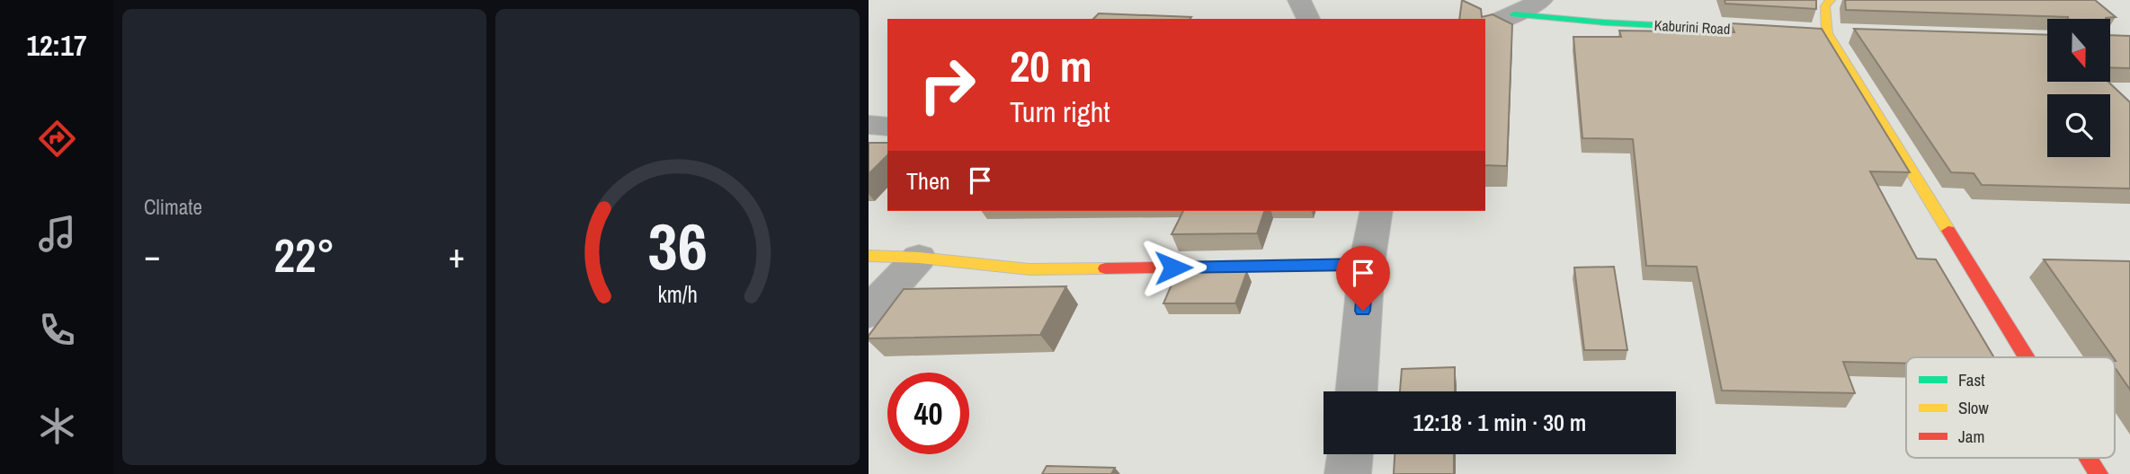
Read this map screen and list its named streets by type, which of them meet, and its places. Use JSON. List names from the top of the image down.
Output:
{
  "streets": {
    "street": ["Kaburini Road"]
  },
  "legend": ["Fast", "Slow", "Jam"],
  "north": "bottom",
  "page": {
    "tabs": "12:17",
    "tile": "Climate",
    "turn": ["20 m", "Turn right"],
    "then": "Then",
    "heat": ["−", "22°", "+"],
    "limit": "40",
    "trip": "12:18 · 1 min · 30 m",
    "gauge": ["36", "km/h"]
  }
}
